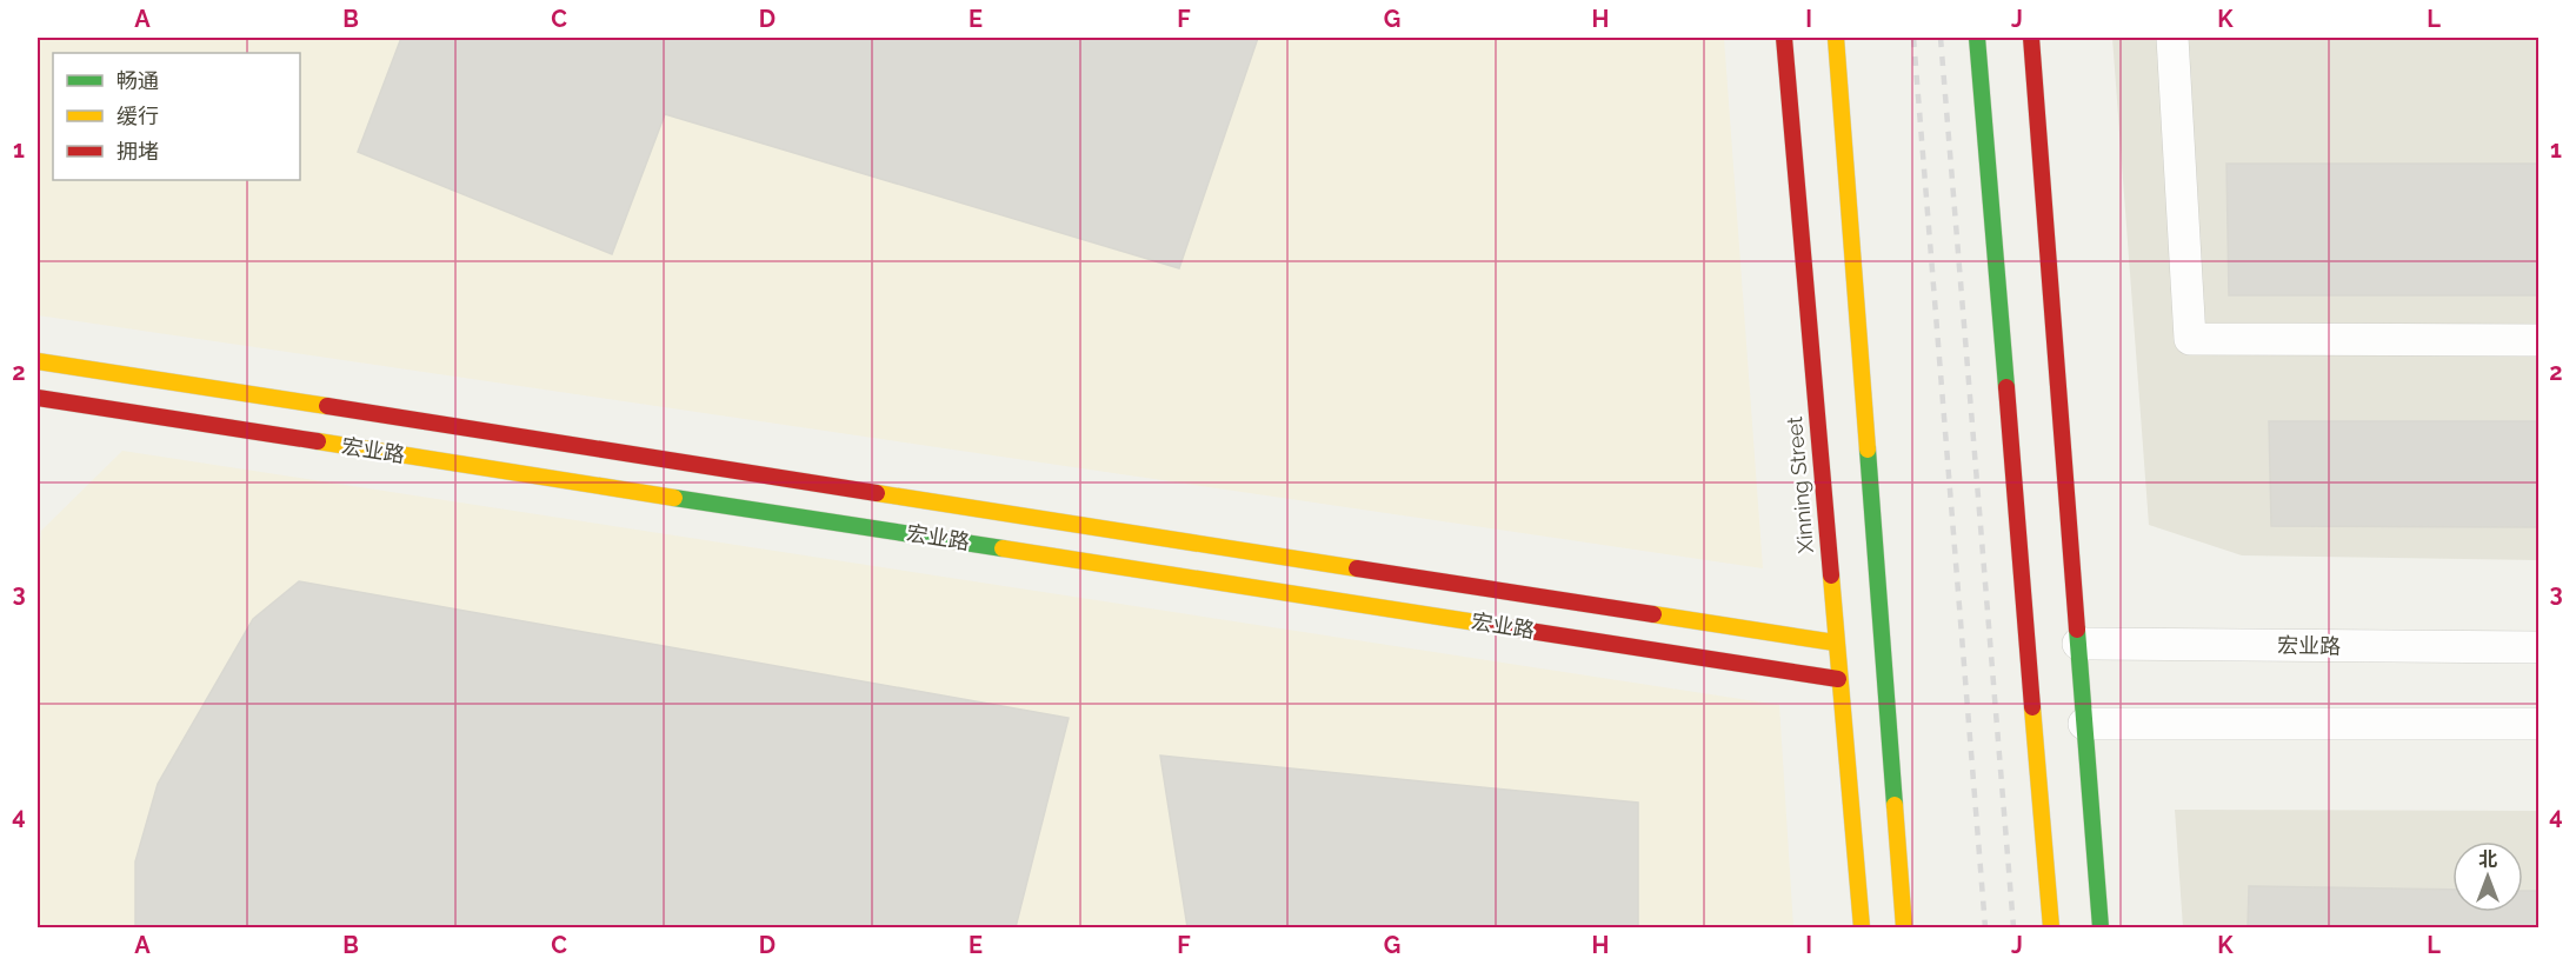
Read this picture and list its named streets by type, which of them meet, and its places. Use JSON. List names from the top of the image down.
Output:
{
  "streets": {
    "street": ["宏业路", "Xinning Street"]
  },
  "crossings": [
    ["宏业路", "Xinning Street"]
  ],
  "legend": ["畅通", "缓行", "拥堵"],
  "north": "top",
  "grid": {
    "columns": [
      "A",
      "B",
      "C",
      "D",
      "E",
      "F",
      "G",
      "H",
      "I",
      "J",
      "K",
      "L"
    ],
    "rows": [
      "1",
      "2",
      "3",
      "4"
    ]
  }
}
